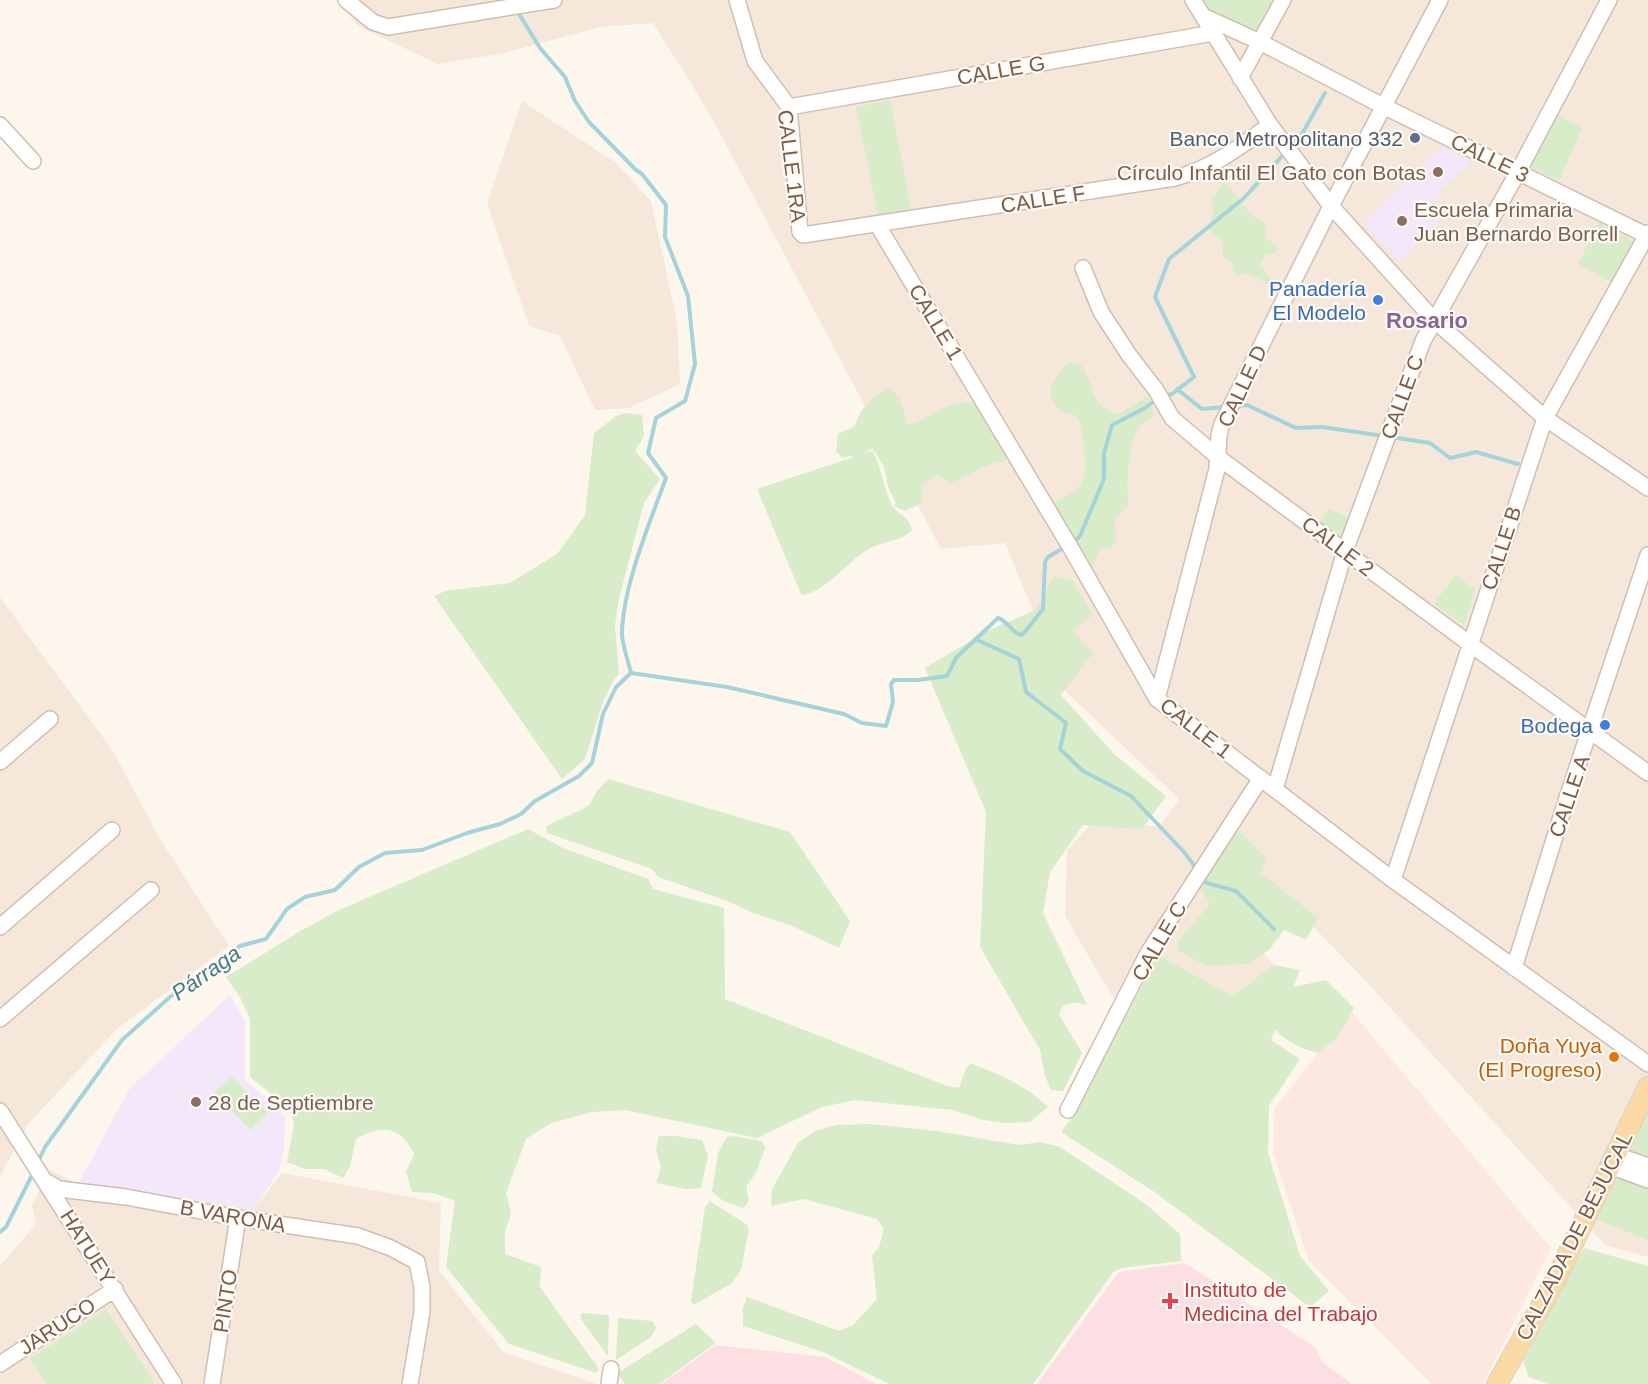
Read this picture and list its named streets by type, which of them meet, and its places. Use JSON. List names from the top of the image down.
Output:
{
  "streets": {
    "main road": ["CALZADA DE BEJUCAL"],
    "street": [
      "CALLE G",
      "CALLE 3",
      "CALLE 1RA",
      "CALLE F",
      "CALLE 1",
      "CALLE D",
      "CALLE C",
      "CALLE 2",
      "CALLE B",
      "CALLE A",
      "B VARONA",
      "HATUEY",
      "PINTO",
      "JARUCO"
    ]
  },
  "crossings": [
    ["CALLE G", "CALLE 1RA"],
    ["CALLE 3", "CALLE D"],
    ["CALLE 3", "CALLE C"],
    ["CALLE 3", "CALLE B"],
    ["CALLE 1RA", "CALLE F"],
    ["CALLE F", "CALLE 1"],
    ["CALLE 1", "CALLE D"],
    ["CALLE 1", "CALLE C"],
    ["CALLE 1", "CALLE B"],
    ["CALLE 1", "CALLE A"],
    ["CALLE D", "CALLE 2"],
    ["CALLE C", "CALLE 2"],
    ["CALLE 2", "CALLE B"],
    ["CALLE 2", "CALLE A"],
    ["B VARONA", "HATUEY"],
    ["B VARONA", "PINTO"],
    ["HATUEY", "JARUCO"]
  ],
  "districts": ["Rosario"],
  "water": ["Párraga"],
  "places": {
    "other": [
      "Banco Metropolitano 332",
      "Círculo Infantil El Gato con Botas",
      "Escuela Primaria Juan Bernardo Borrell",
      "Panadería El Modelo",
      "Bodega",
      "Doña Yuya (El Progreso)",
      "28 de Septiembre"
    ],
    "health": ["Instituto de Medicina del Trabajo"]
  }
}
